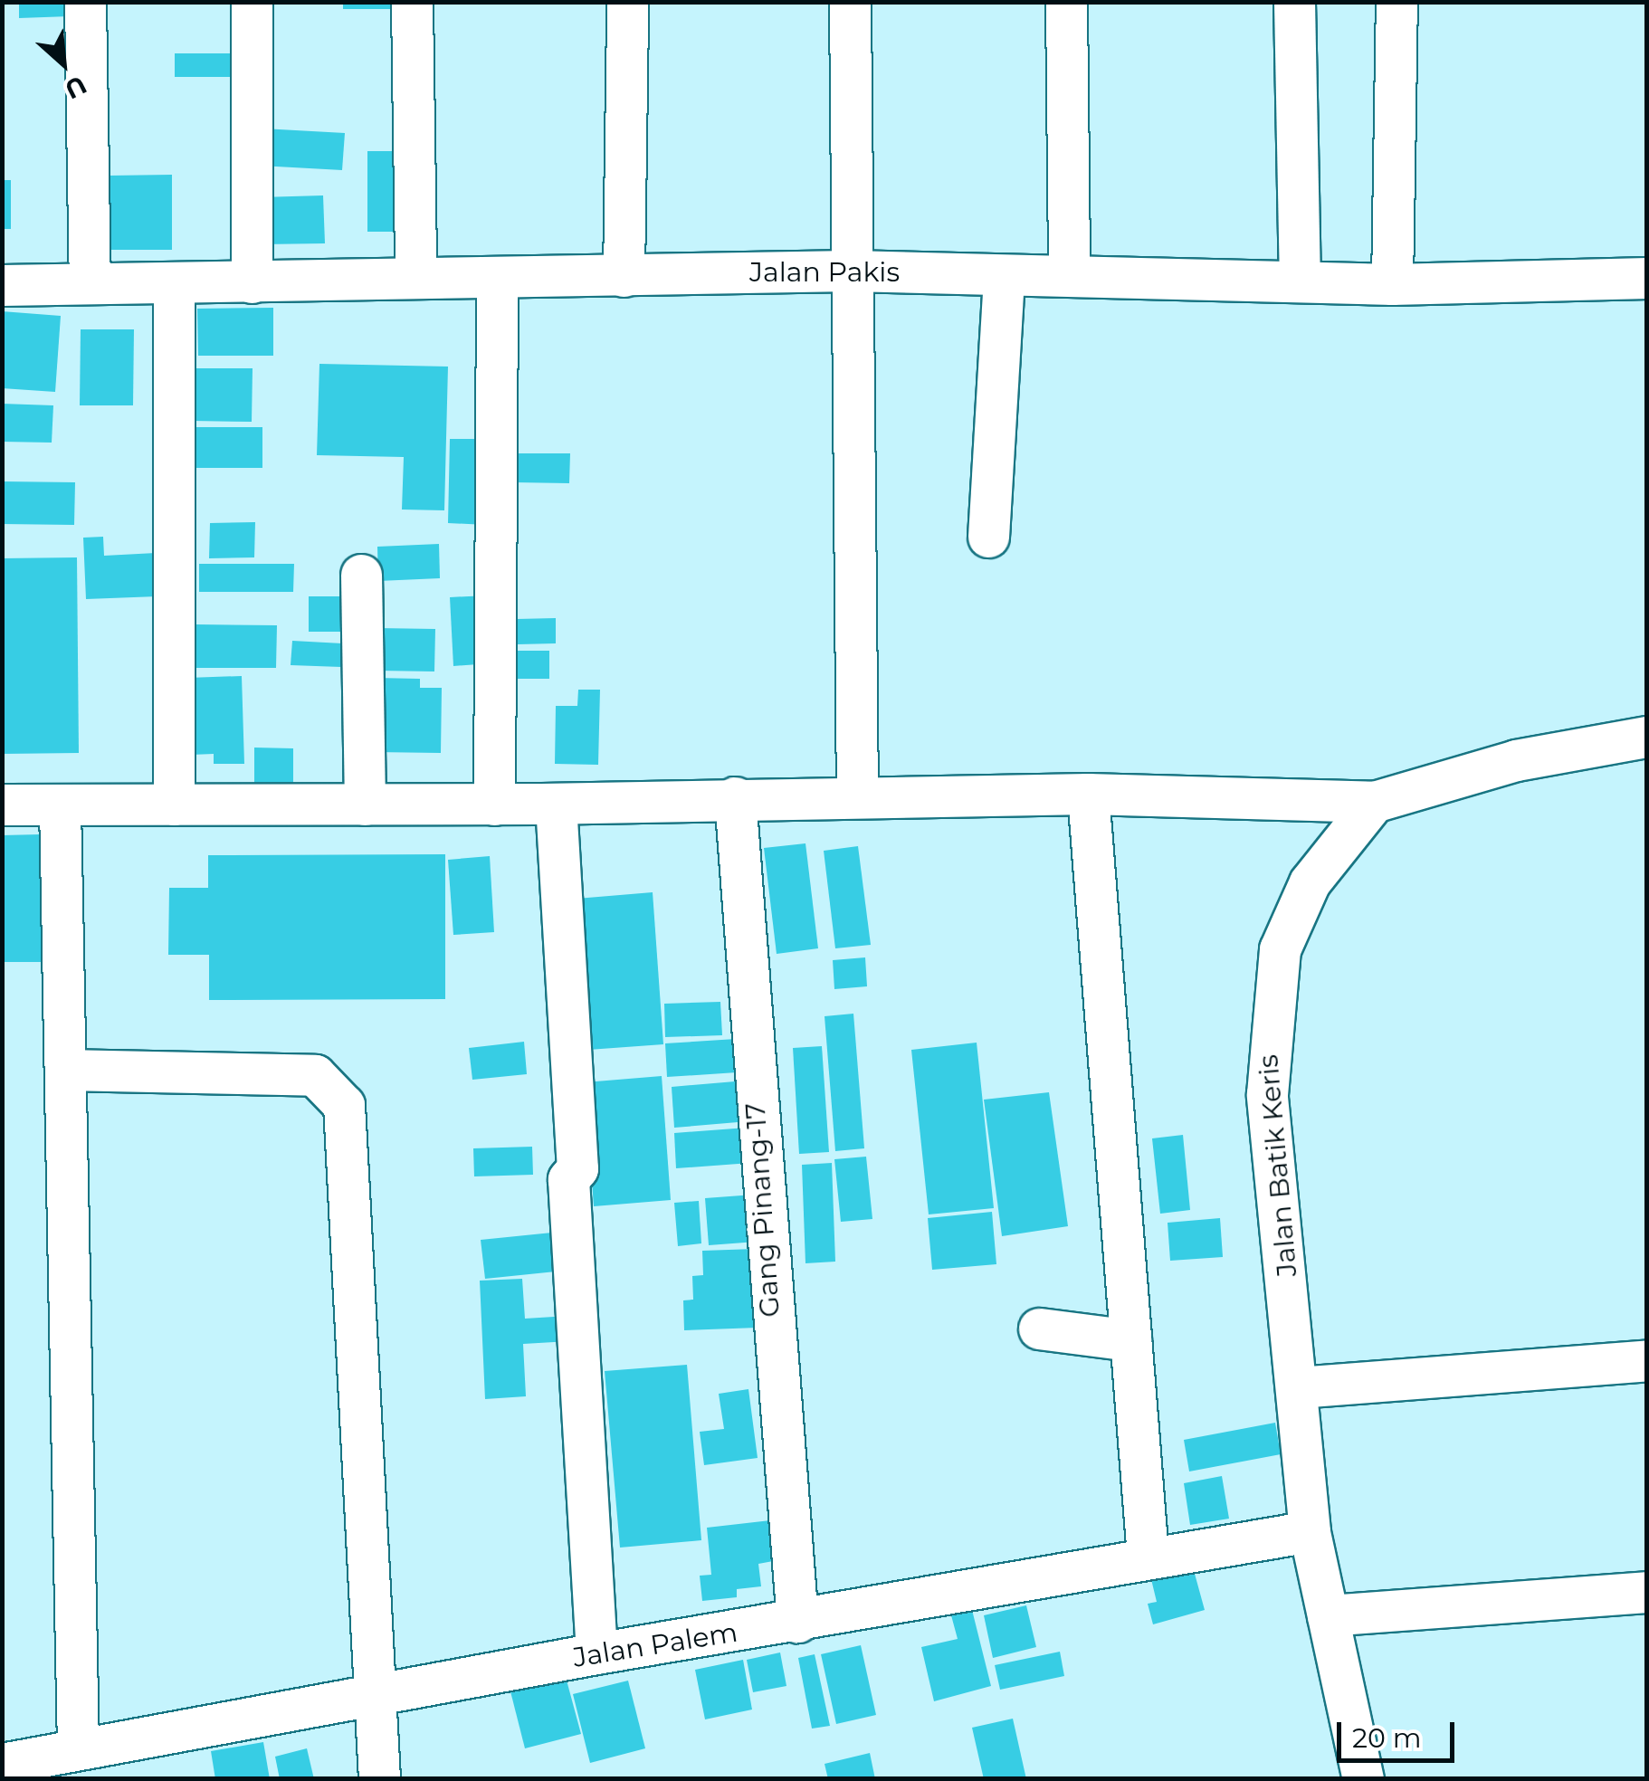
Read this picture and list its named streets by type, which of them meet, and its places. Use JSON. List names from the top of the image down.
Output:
{
  "streets": {
    "street": [
      "Jalan Pakis",
      "Jalan Batik Keris",
      "Gang Pinang-17",
      "Jalan Palem"
    ]
  },
  "crossings": [
    ["Jalan Batik Keris", "Jalan Palem"],
    ["Gang Pinang-17", "Jalan Palem"]
  ],
  "scale_bar": "20 m",
  "north": "bottom right"
}
